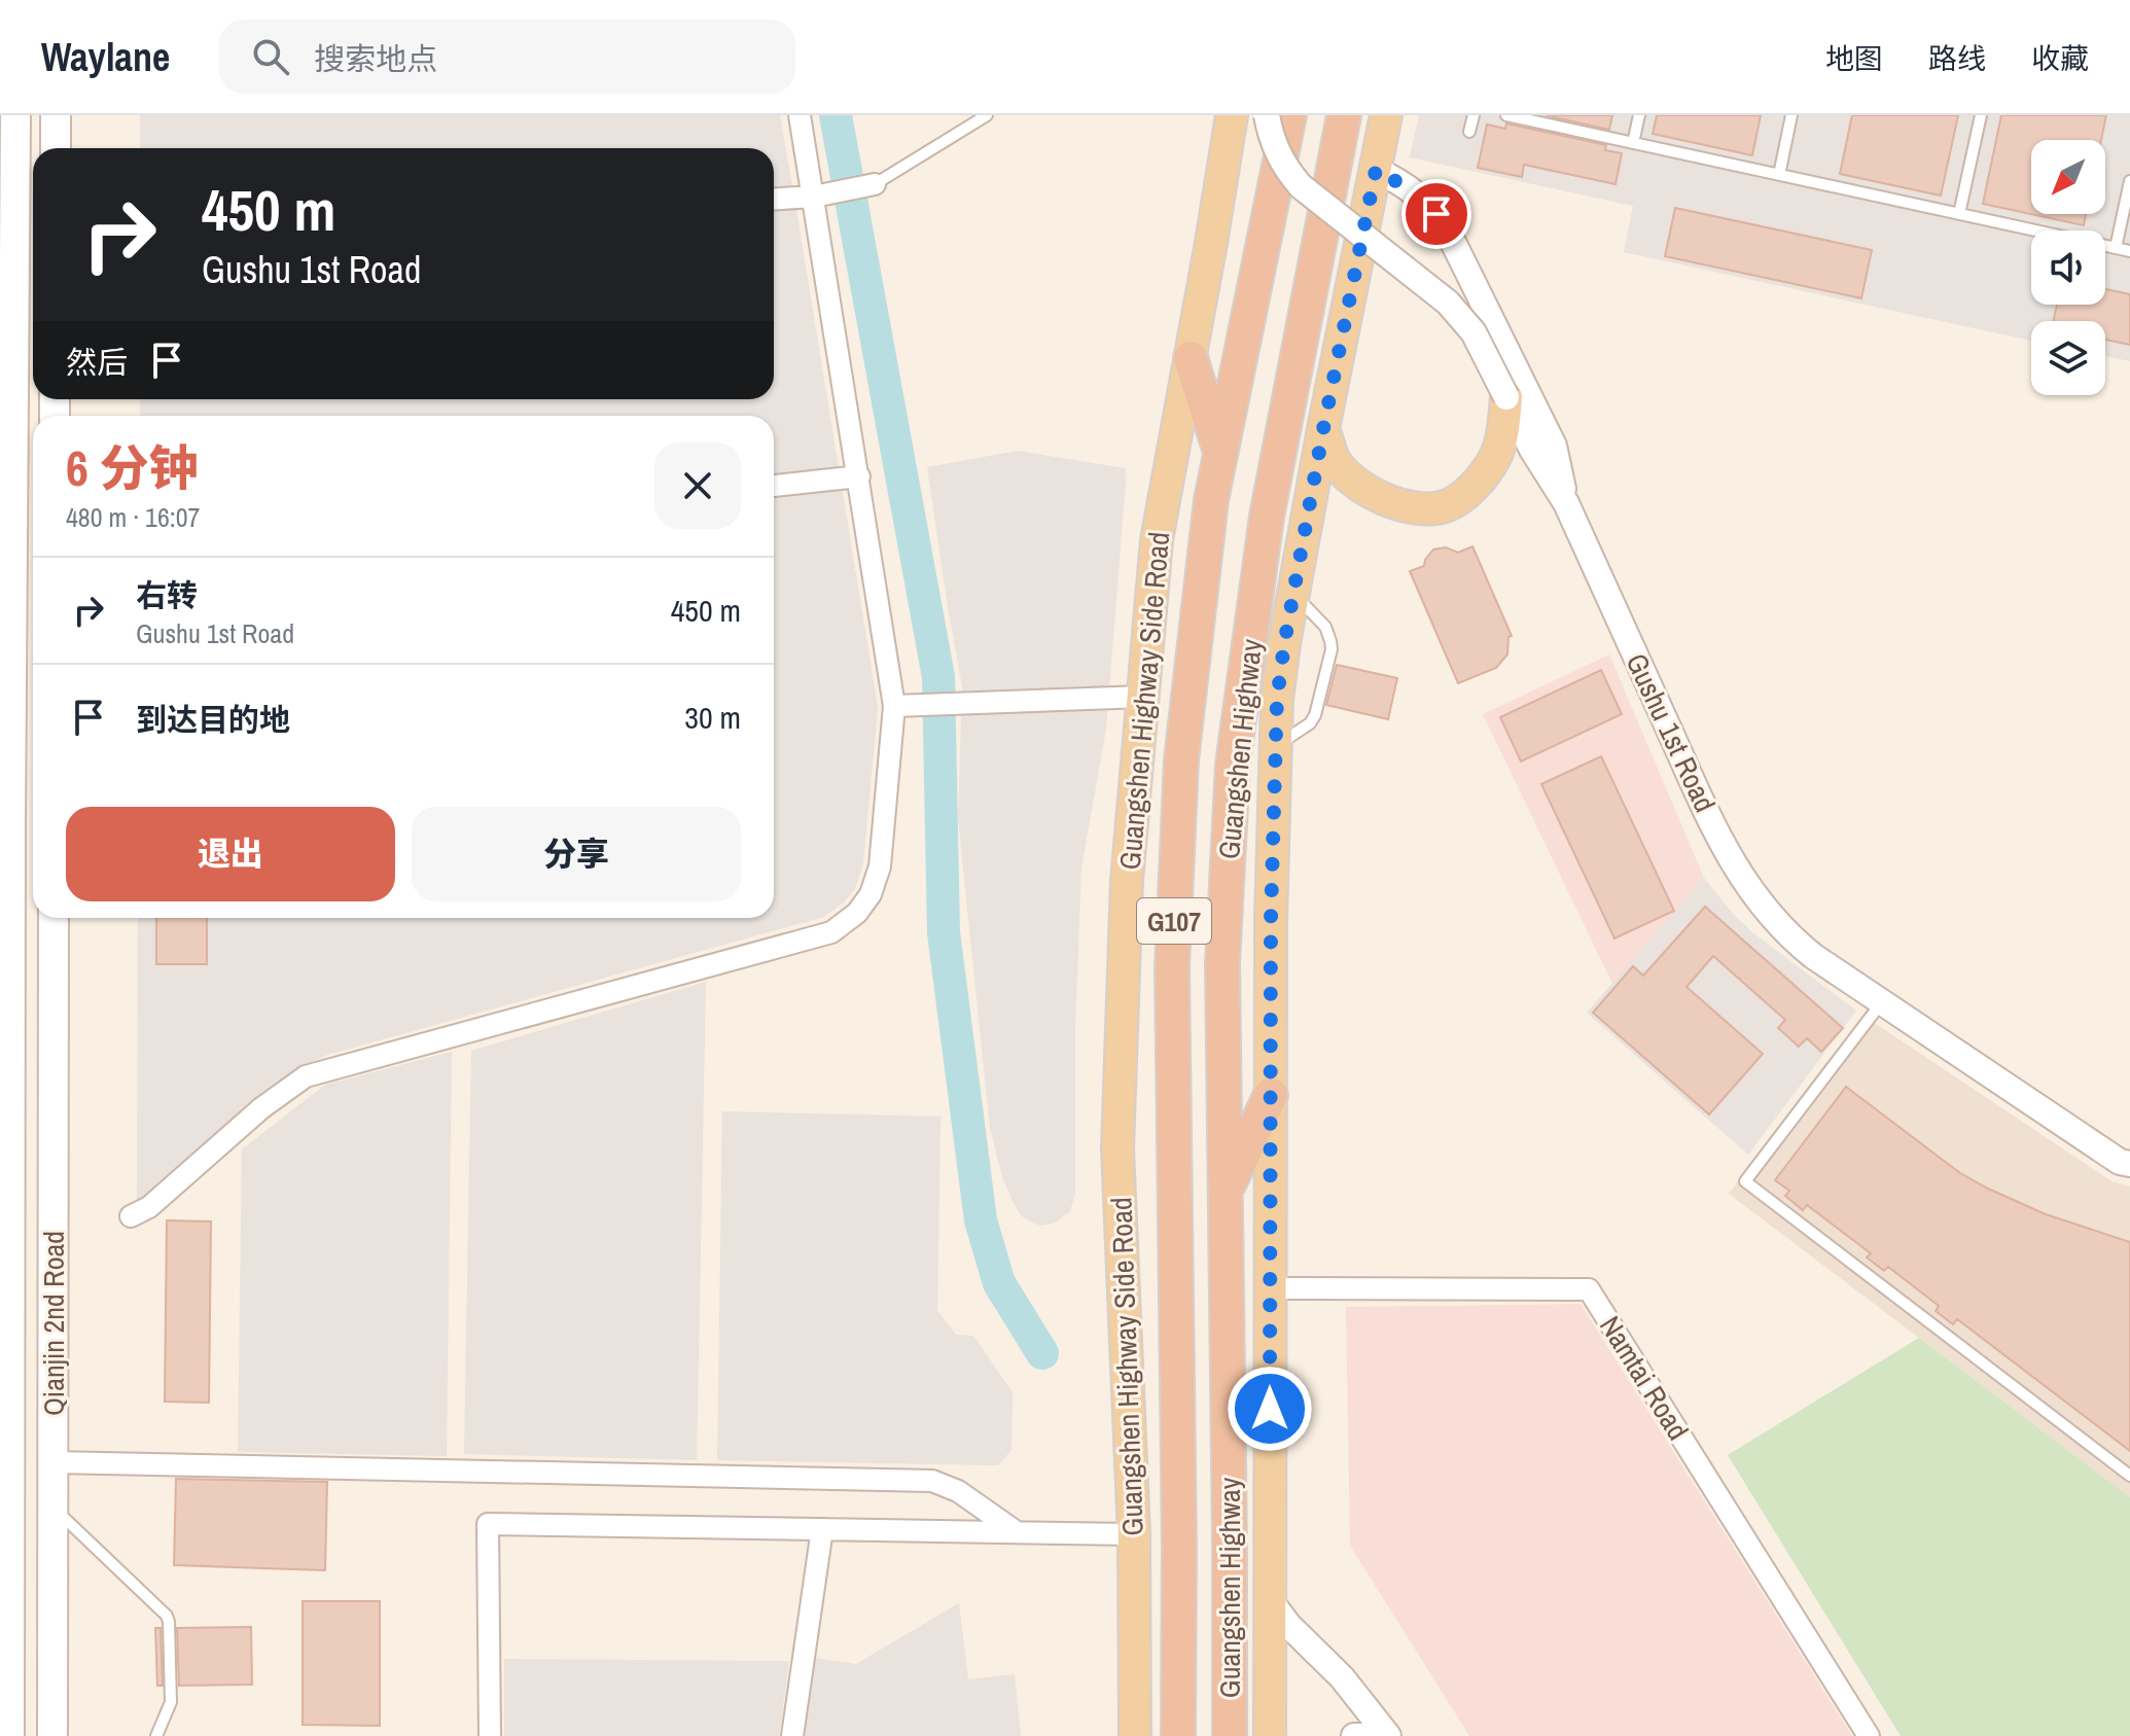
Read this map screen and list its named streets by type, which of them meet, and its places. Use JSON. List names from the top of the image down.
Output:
{
  "streets": {
    "highway": ["Guangshen Highway", "G107"],
    "main road": ["Guangshen Highway Side Road", "Qianjin 2nd Road"],
    "street": ["Gushu 1st Road", "Namtai Road"]
  },
  "north": "bottom left",
  "page": {
    "header": "Waylane",
    "search": "搜索地点",
    "nav": ["地图", "路线", "收藏"],
    "turn": ["450 m", "Gushu 1st Road"],
    "then": "然后",
    "heading": ["6 分钟", "480 m · 16:07"],
    "list": [
      {
        "name": "右转",
        "note": "Gushu 1st Road",
        "value": "450 m"
      },
      {
        "name": "到达目的地",
        "value": "30 m"
      }
    ],
    "buttons": ["退出", "分享"]
  }
}
